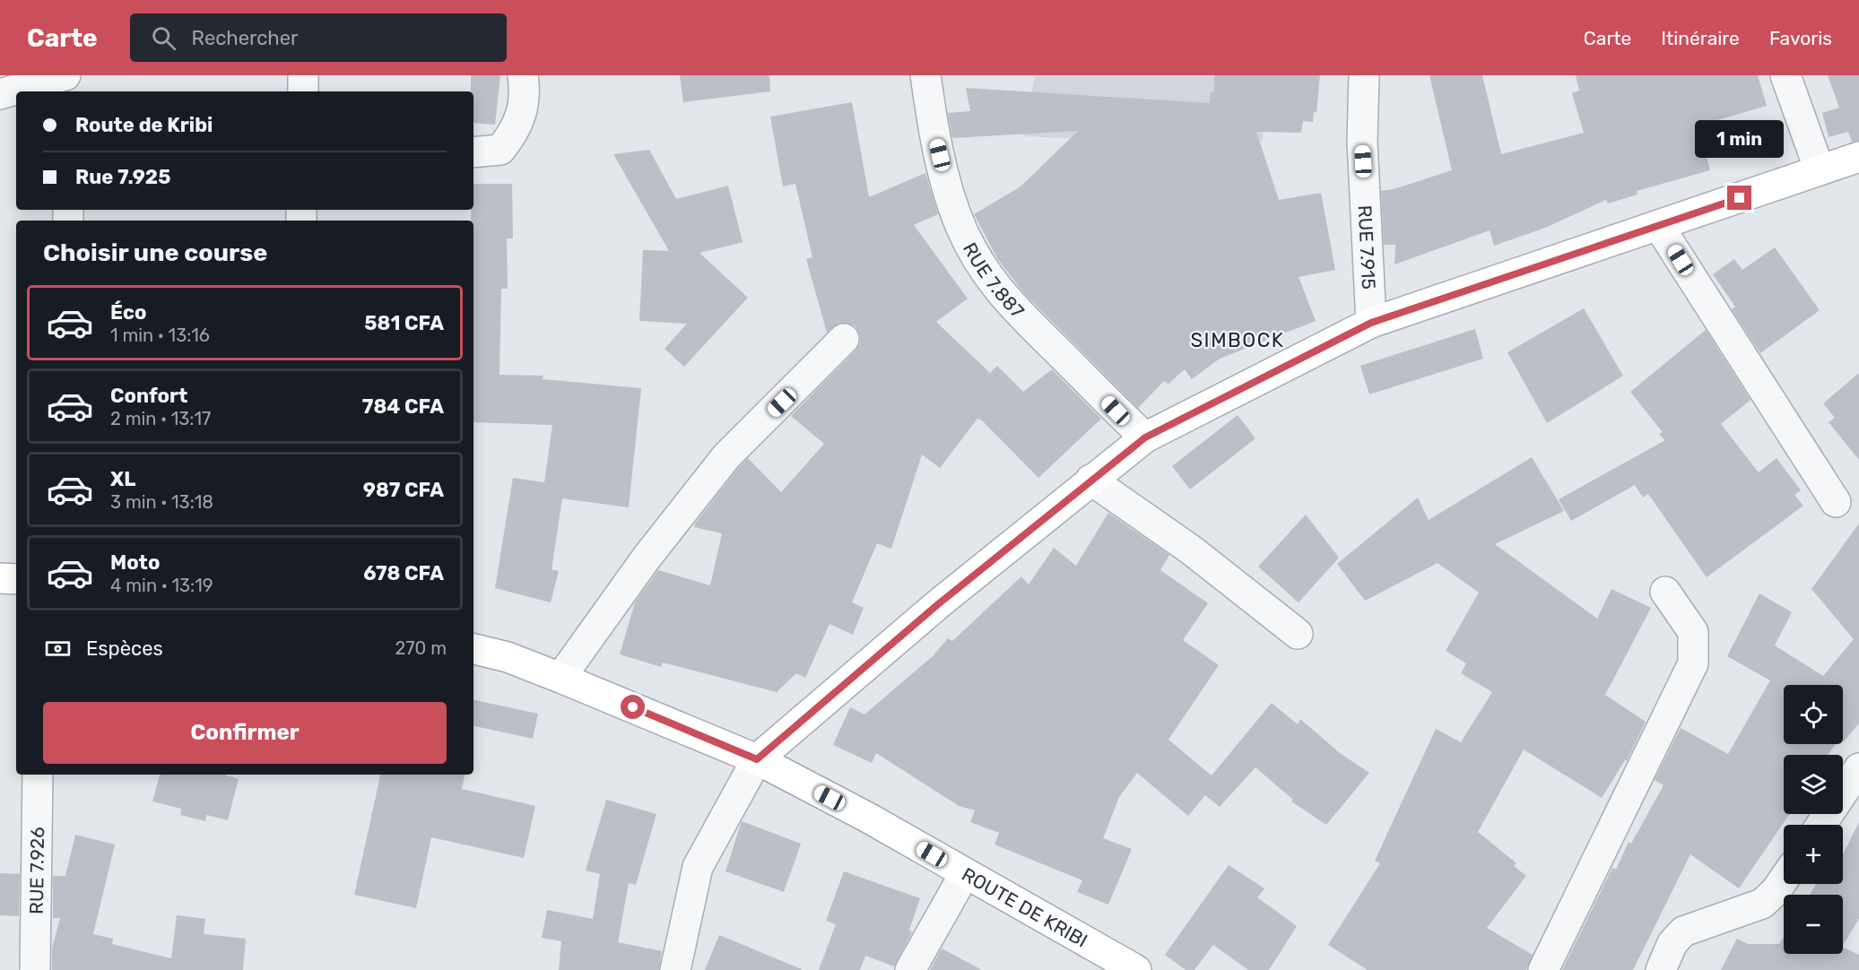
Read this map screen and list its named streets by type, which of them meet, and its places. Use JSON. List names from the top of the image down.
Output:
{
  "streets": {
    "street": [
      "RUE 7.915",
      "RUE 7.887",
      "RUE 7.926",
      "ROUTE DE KRIBI"
    ]
  },
  "districts": ["SIMBOCK"],
  "page": {
    "header": "Carte",
    "search": "Rechercher",
    "nav": ["Carte", "Itinéraire", "Favoris"],
    "banner": ["Route de Kribi", "Rue 7.925"],
    "bubble": "1 min",
    "heading": "Choisir une course",
    "list": [
      {
        "name": "Éco",
        "note": "1 min · 13:16",
        "value": "581 CFA"
      },
      {
        "name": "Confort",
        "note": "2 min · 13:17",
        "value": "784 CFA"
      },
      {
        "name": "XL",
        "note": "3 min · 13:18",
        "value": "987 CFA"
      },
      {
        "name": "Moto",
        "note": "4 min · 13:19",
        "value": "678 CFA"
      }
    ],
    "pay": ["Espèces", "270 m"],
    "map_buttons": ["+", "−"],
    "buttons": "Confirmer"
  }
}
